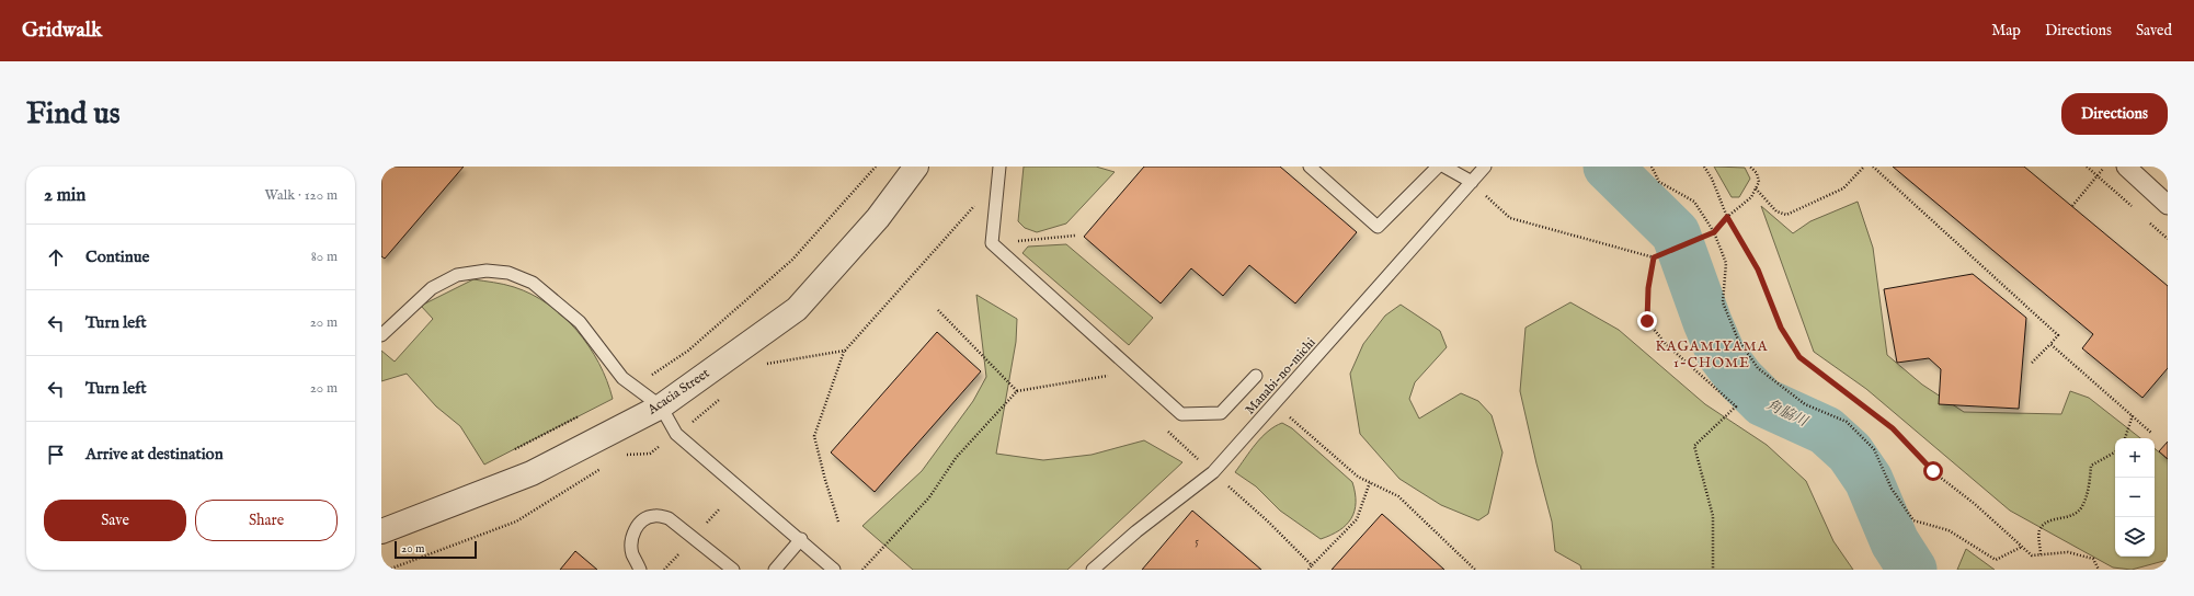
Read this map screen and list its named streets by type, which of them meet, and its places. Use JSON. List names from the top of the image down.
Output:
{
  "streets": {
    "street": ["Acacia Street"],
    "lane": ["Manabi-no-michi"]
  },
  "districts": ["KAGAMIYAMA 1-CHOME"],
  "water": ["角脇川"],
  "house_numbers": ["5"],
  "scale_bar": "20 m",
  "page": {
    "header": "Gridwalk",
    "nav": ["Map", "Directions", "Saved"],
    "buttons": [
      "Directions",
      ["Save", "Share"]
    ],
    "title": "Find us",
    "heading": ["2 min", "Walk · 120 m"],
    "list": [
      ["Continue", "80 m"],
      ["Turn left", "20 m"],
      ["Turn left", "20 m"],
      "Arrive at destination"
    ],
    "map_buttons": ["+", "−"],
    "scale": "20 m"
  }
}
